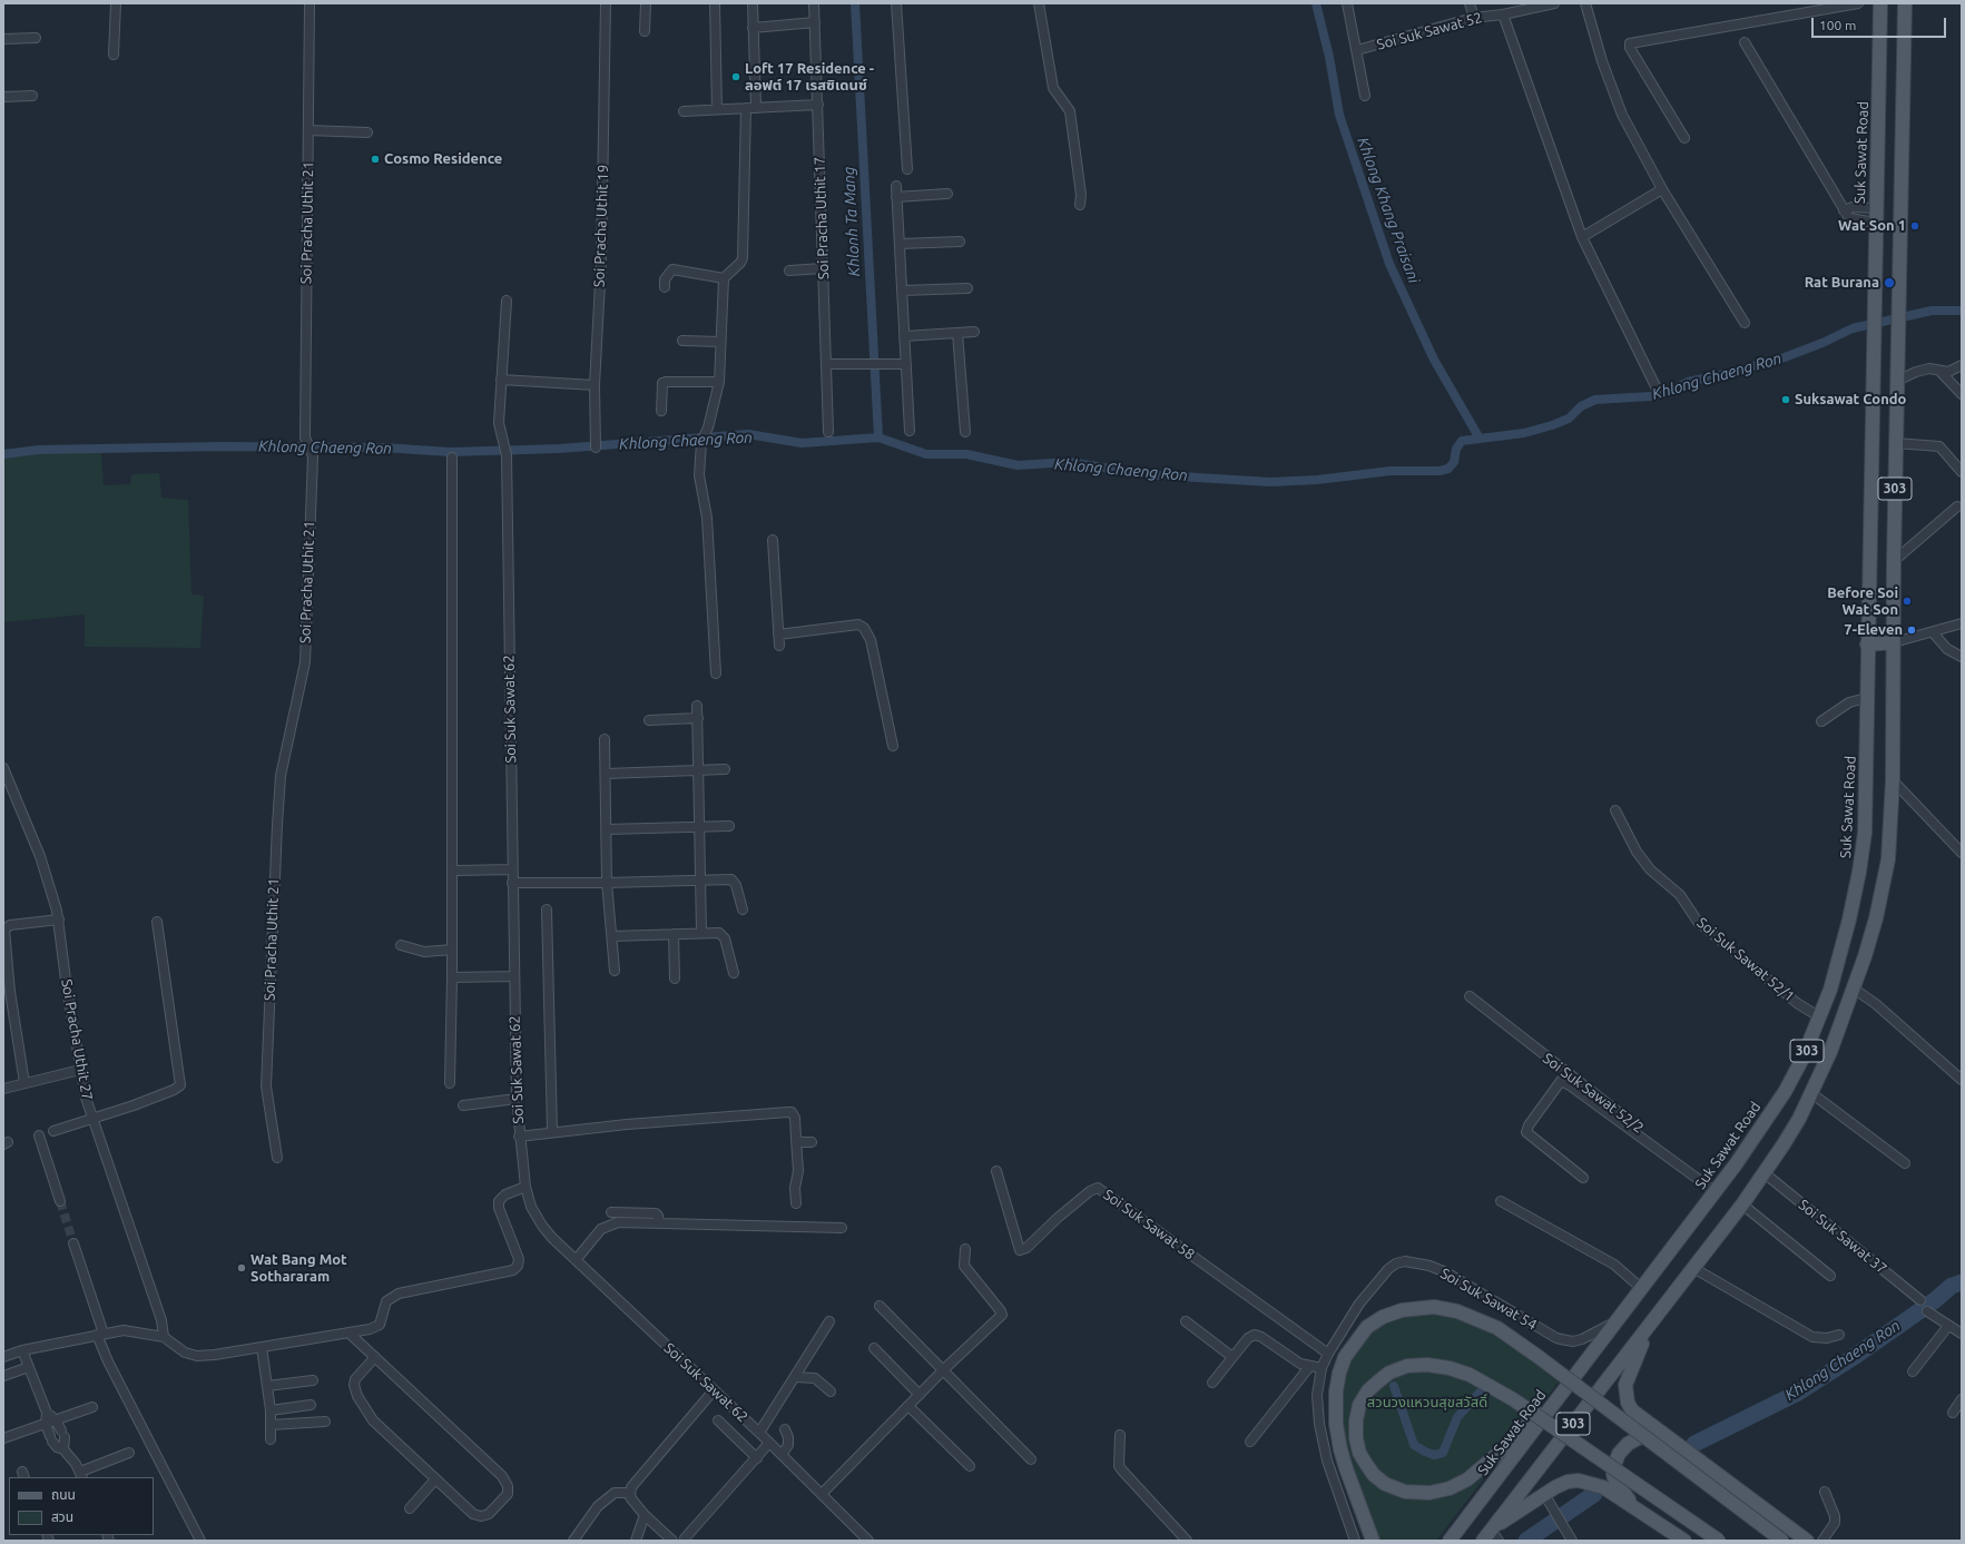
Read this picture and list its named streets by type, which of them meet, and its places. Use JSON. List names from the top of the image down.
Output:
{
  "streets": {
    "main road": ["Suk Sawat Road", "303"],
    "street": [
      "Soi Suk Sawat 52",
      "Soi Pracha Uthit 17",
      "Soi Pracha Uthit 21",
      "Soi Pracha Uthit 19",
      "Soi Suk Sawat 62",
      "Soi Suk Sawat 52/1",
      "Soi Pracha Uthit 27",
      "Soi Suk Sawat 52/2",
      "Soi Suk Sawat 58",
      "Soi Suk Sawat 37",
      "Soi Suk Sawat 54"
    ]
  },
  "crossings": [
    ["Suk Sawat Road", "Soi Suk Sawat 52/1"],
    ["Suk Sawat Road", "Soi Suk Sawat 52/2"],
    ["Suk Sawat Road", "Soi Suk Sawat 54"],
    ["303", "Soi Suk Sawat 37"],
    ["Soi Suk Sawat 58", "Soi Suk Sawat 54"]
  ],
  "water": ["Khlong Khang Praisani", "Khlonh Ta Mang", "Khlong Chaeng Ron"],
  "parks": ["สวนวงแหวนสุขสวัสดิ์"],
  "places": [
    "Loft 17 Residence - ลอฟต์ 17 เรสซิเดนซ์",
    "Cosmo Residence",
    "Wat Son 1",
    "Rat Burana",
    "Suksawat Condo",
    "Before Soi Wat Son",
    "7-Eleven",
    "Wat Bang Mot Sothararam"
  ],
  "legend": ["ถนน", "สวน"],
  "scale_bar": "100 m"
}
